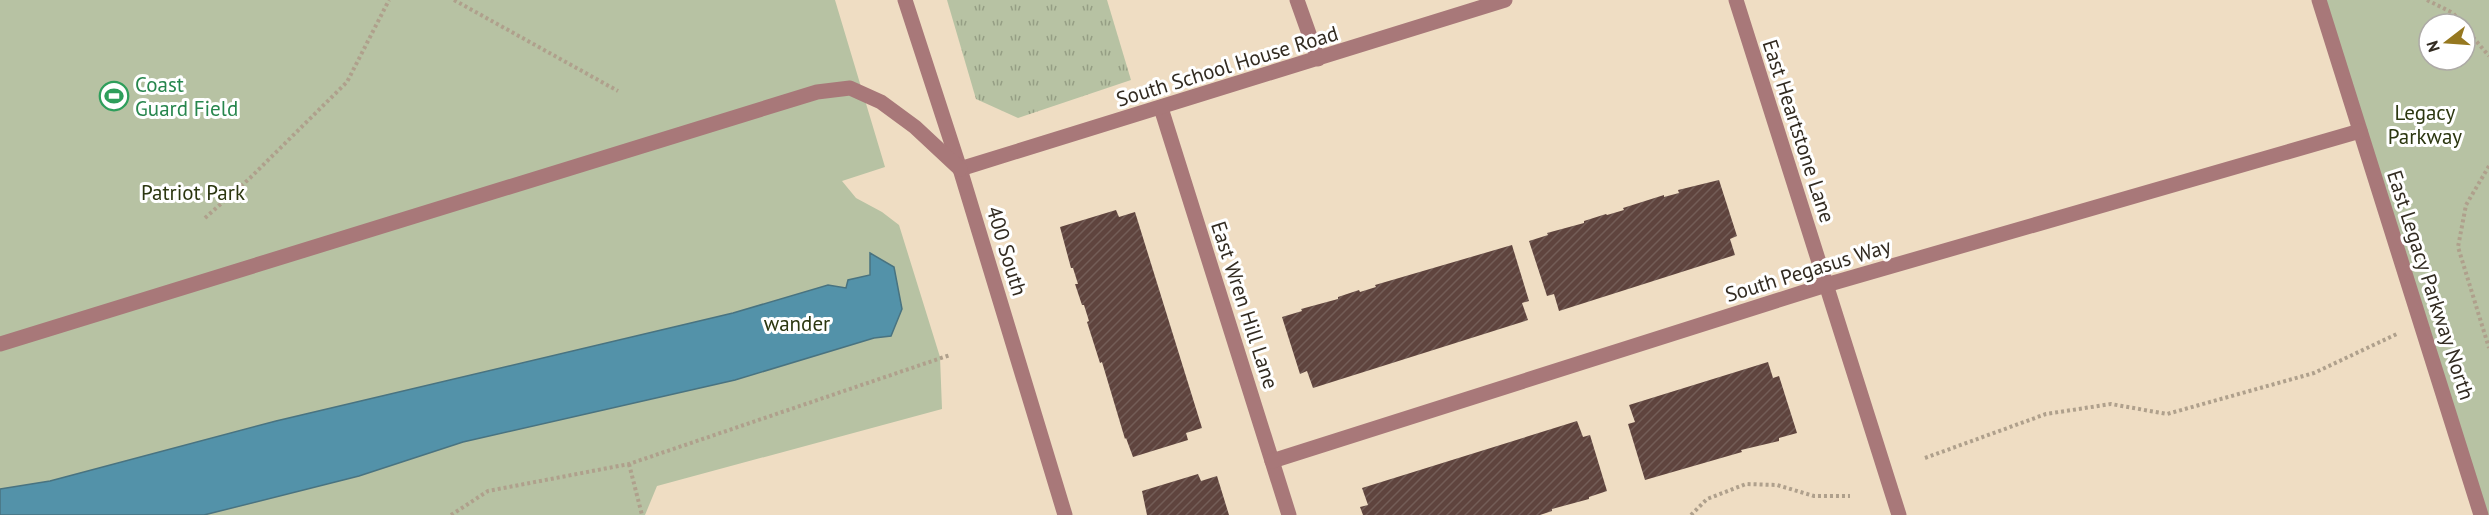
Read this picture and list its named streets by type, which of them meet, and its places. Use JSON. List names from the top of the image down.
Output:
{
  "streets": {
    "street": [
      "South School House Road",
      "East Heartstone Lane",
      "400 South",
      "South Pegasus Way",
      "East Legacy Parkway North",
      "East Wren Hill Lane"
    ]
  },
  "crossings": [
    ["South School House Road", "400 South"],
    ["South School House Road", "East Wren Hill Lane"],
    ["East Heartstone Lane", "South Pegasus Way"],
    ["South Pegasus Way", "East Legacy Parkway North"],
    ["South Pegasus Way", "East Wren Hill Lane"]
  ],
  "parks": ["Legacy Parkway", "Patriot Park", "wander"],
  "places": {
    "sports": ["Coast Guard Field"]
  },
  "north": "left"
}
